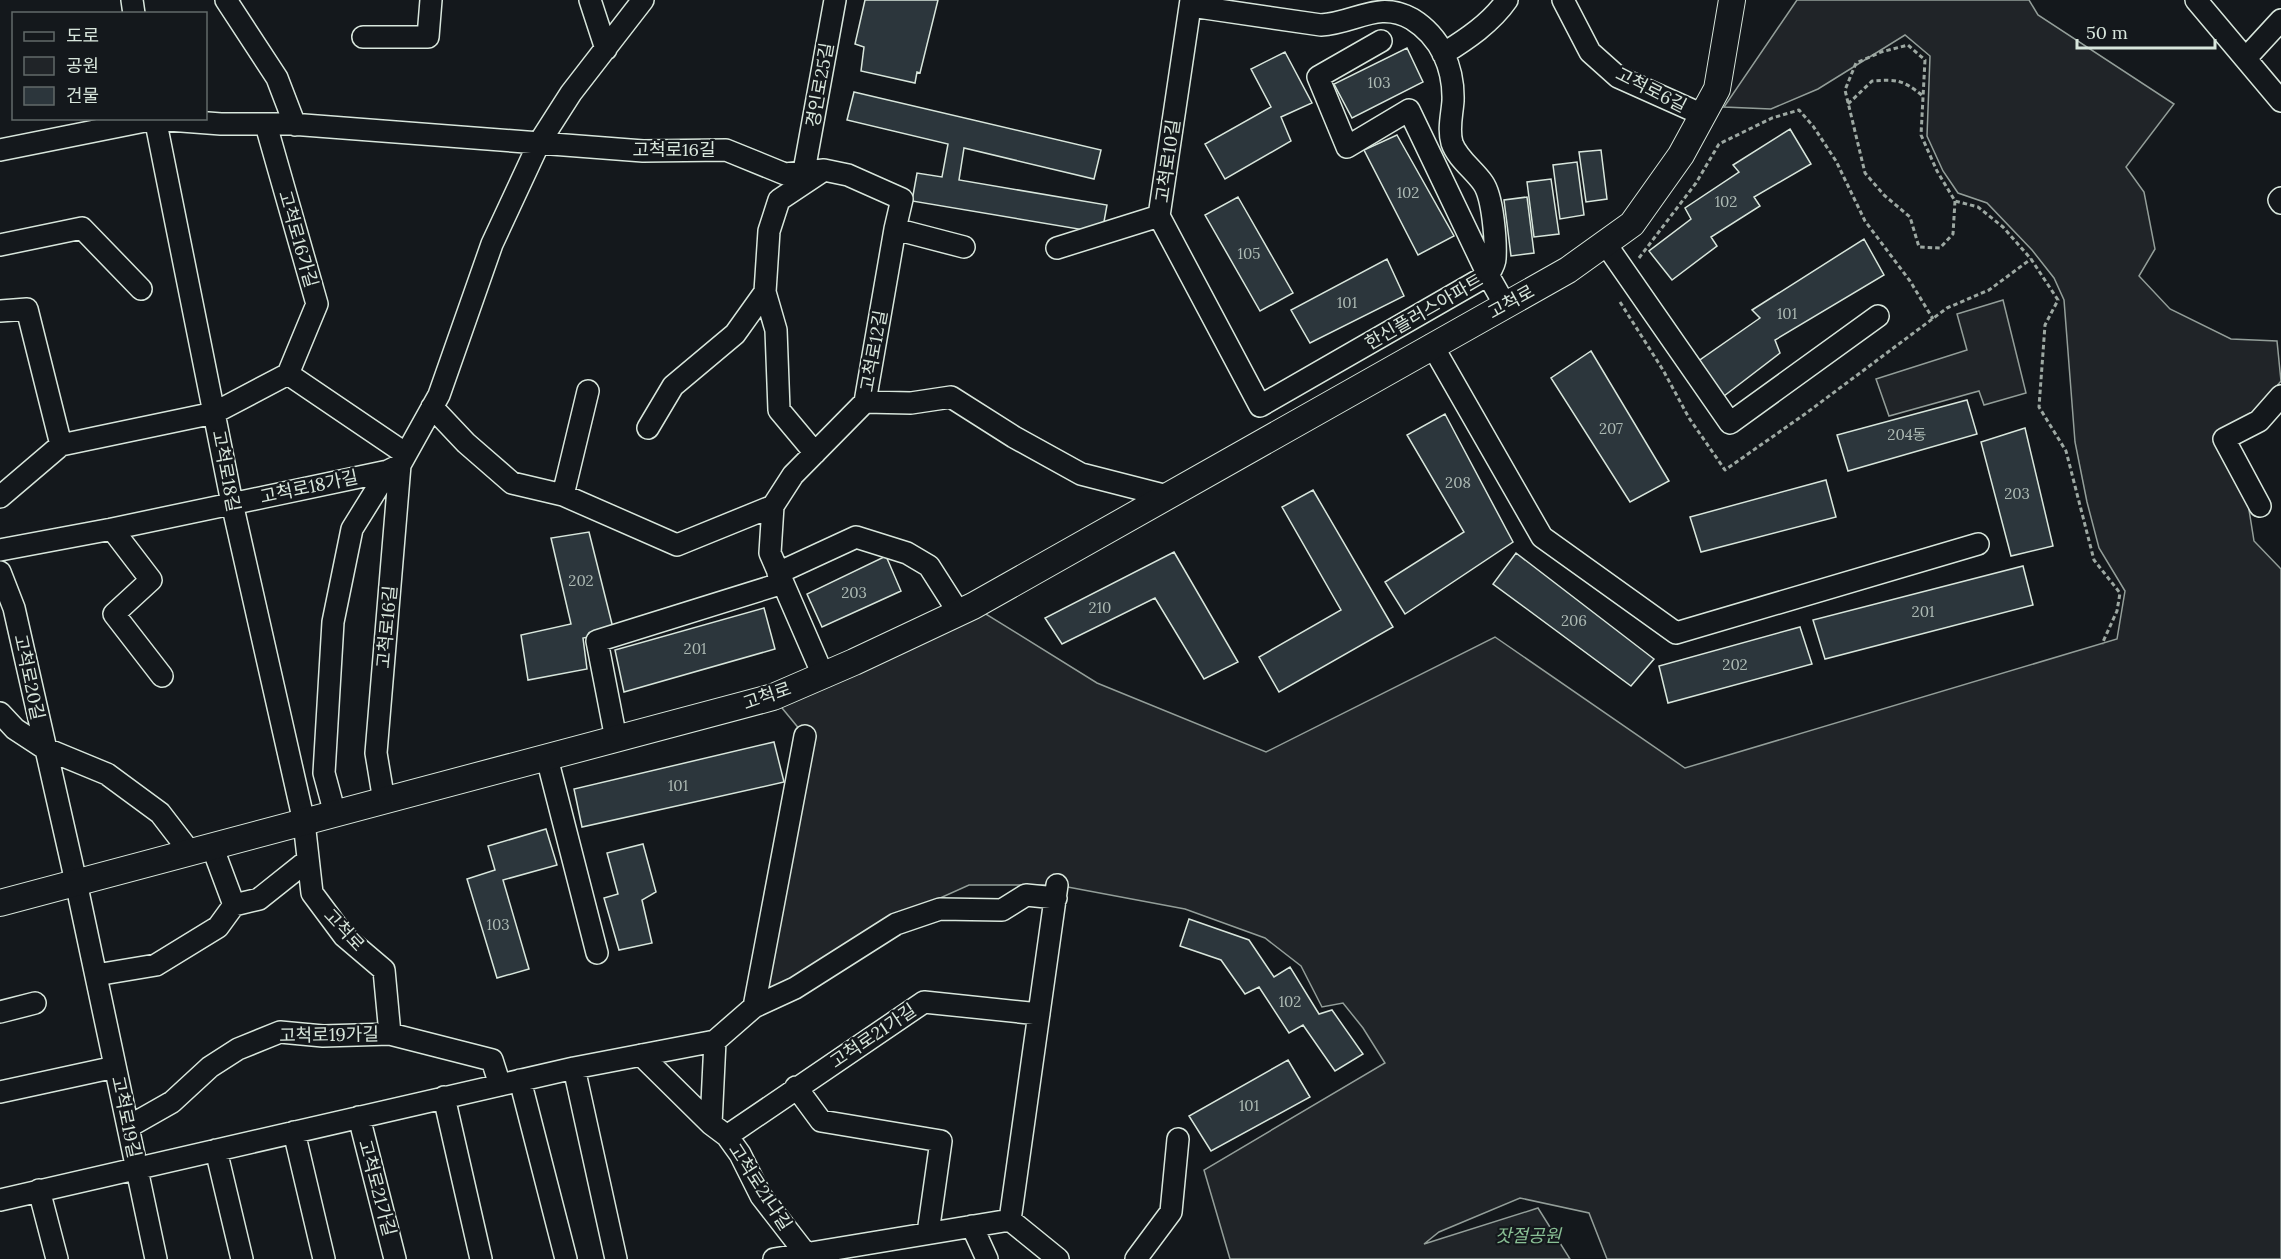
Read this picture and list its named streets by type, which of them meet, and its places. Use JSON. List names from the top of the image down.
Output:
{
  "streets": {
    "main road": ["고척로"],
    "street": [
      "경인로25길",
      "고척로6길",
      "고척로16길",
      "고척로10길",
      "고척로16가길",
      "한신플러스아파트",
      "고척로12길",
      "고척로18길",
      "고척로18가길",
      "고척로20길",
      "고척로19가길",
      "고척로21가길",
      "고척로19길",
      "고척로21나길"
    ]
  },
  "crossings": [
    ["경인로25길", "고척로16길"],
    ["경인로25길", "고척로12길"],
    ["고척로6길", "고척로"],
    ["고척로16길", "고척로"],
    ["고척로16길", "고척로12길"],
    ["고척로16길", "고척로18가길"],
    ["고척로10길", "한신플러스아파트"],
    ["고척로", "고척로12길"],
    ["고척로", "고척로18길"],
    ["고척로", "고척로20길"],
    ["고척로", "고척로19가길"],
    ["고척로", "고척로19길"],
    ["고척로18길", "고척로18가길"],
    ["고척로20길", "고척로19길"],
    ["고척로19가길", "고척로21가길"],
    ["고척로19가길", "고척로19길"],
    ["고척로21가길", "고척로19길"],
    ["고척로21가길", "고척로21나길"]
  ],
  "parks": ["잣절공원"],
  "house_numbers": [
    "103",
    "102",
    "102",
    "105",
    "101",
    "101",
    "207",
    "204동",
    "208",
    "203",
    "202",
    "203",
    "210",
    "201",
    "206",
    "201",
    "202",
    "101",
    "103",
    "102",
    "101"
  ],
  "legend": ["도로", "공원", "건물"],
  "scale_bar": "50 m"
}
